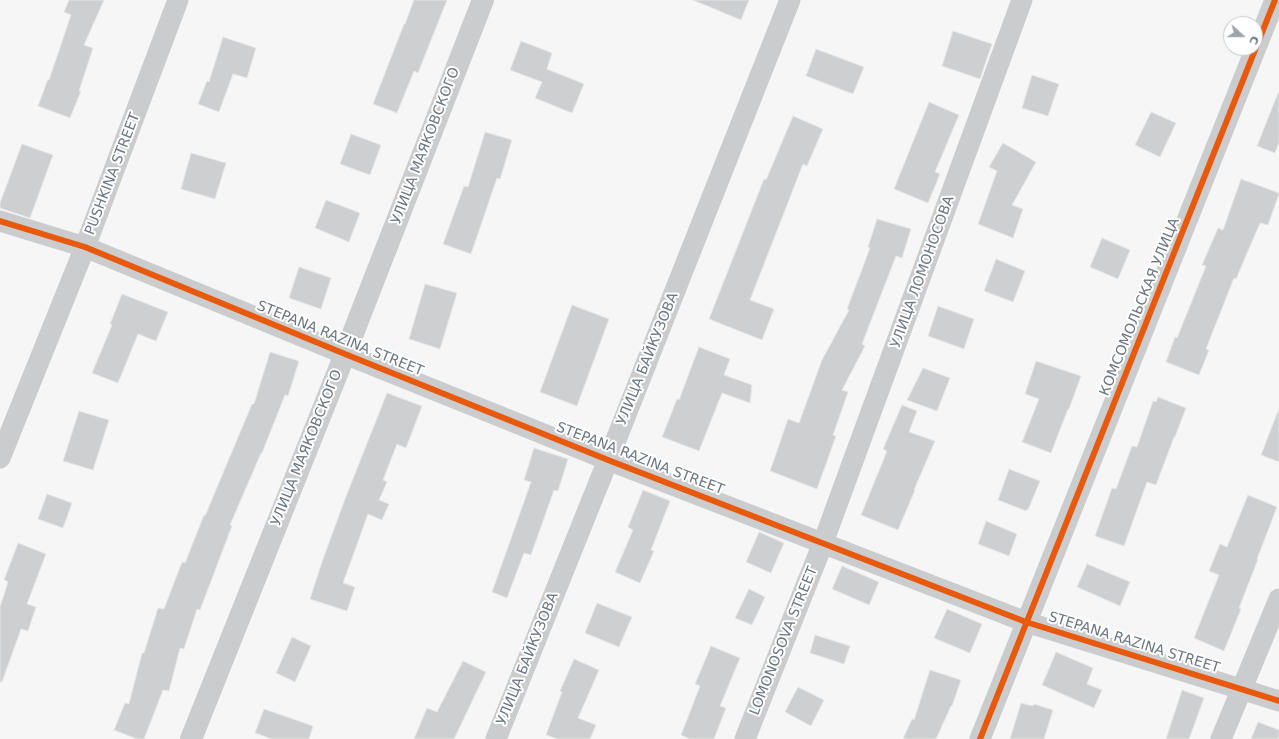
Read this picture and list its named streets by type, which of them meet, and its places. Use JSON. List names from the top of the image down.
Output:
{
  "streets": {
    "street": [
      "УЛИЦА МАЯКОВСКОГО",
      "PUSHKINA STREET",
      "УЛИЦА ЛОМОНОСОВА",
      "КОМСОМОЛЬСКАЯ УЛИЦА",
      "STEPANA RAZINA STREET",
      "УЛИЦА БАЙКУЗОВА",
      "LOMONOSOVA STREET"
    ]
  },
  "crossings": [
    ["УЛИЦА МАЯКОВСКОГО", "STEPANA RAZINA STREET"],
    ["PUSHKINA STREET", "STEPANA RAZINA STREET"],
    ["УЛИЦА ЛОМОНОСОВА", "STEPANA RAZINA STREET"],
    ["УЛИЦА ЛОМОНОСОВА", "LOMONOSOVA STREET"],
    ["КОМСОМОЛЬСКАЯ УЛИЦА", "STEPANA RAZINA STREET"],
    ["STEPANA RAZINA STREET", "УЛИЦА БАЙКУЗОВА"],
    ["STEPANA RAZINA STREET", "LOMONOSOVA STREET"]
  ],
  "north": "right"
}
